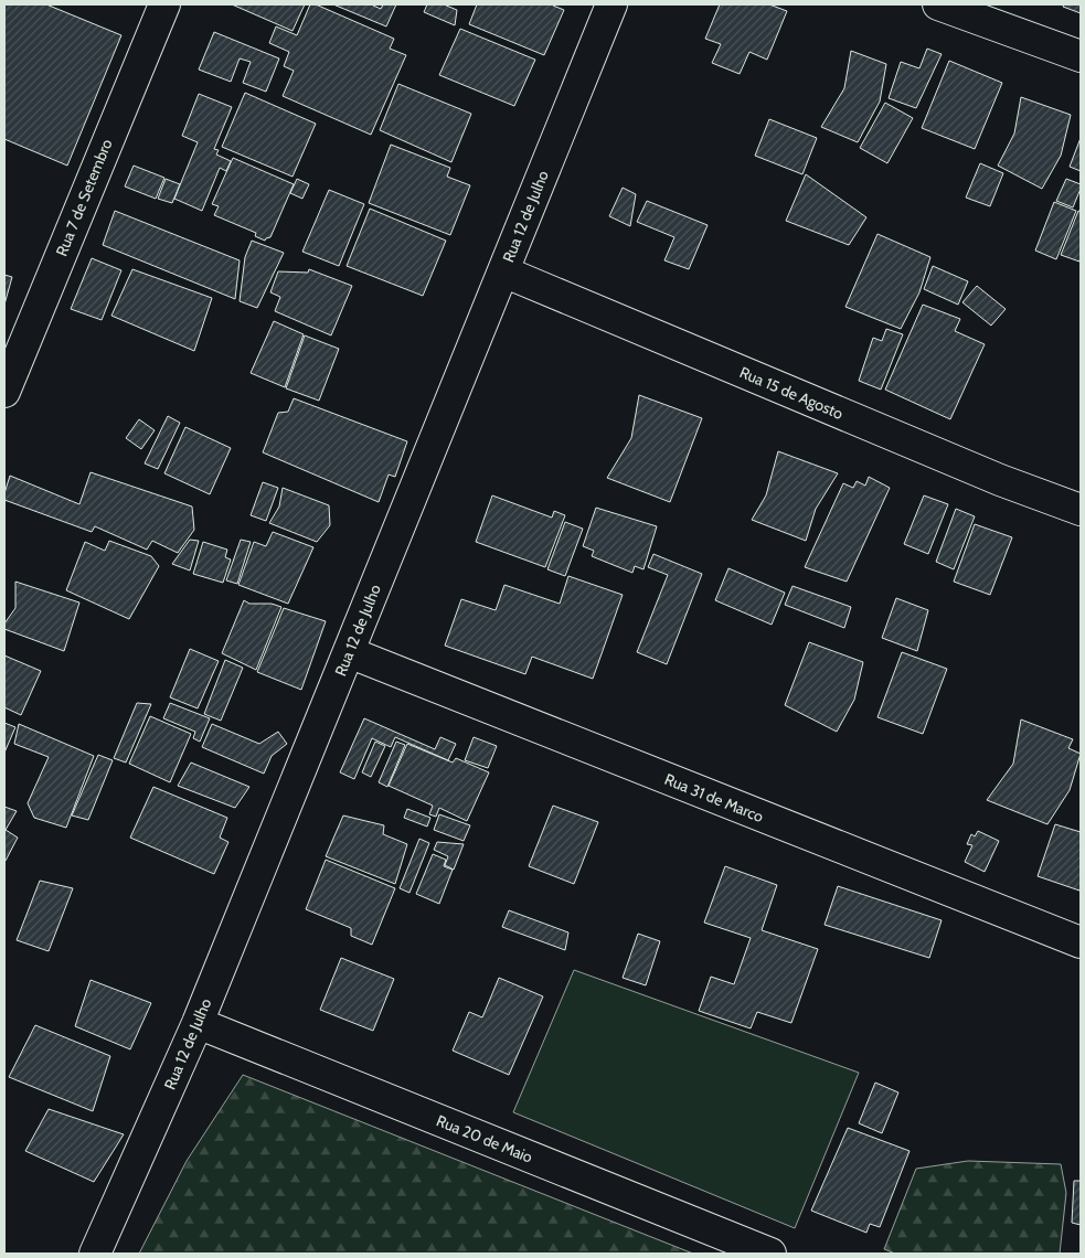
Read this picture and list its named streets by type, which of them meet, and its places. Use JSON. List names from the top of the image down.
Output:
{
  "streets": {
    "street": [
      "Rua 7 de Setembro",
      "Rua 12 de Julho",
      "Rua 15 de Agosto",
      "Rua 31 de Marco",
      "Rua 20 de Maio"
    ]
  },
  "crossings": [
    ["Rua 12 de Julho", "Rua 15 de Agosto"],
    ["Rua 12 de Julho", "Rua 31 de Marco"],
    ["Rua 12 de Julho", "Rua 20 de Maio"]
  ]
}
